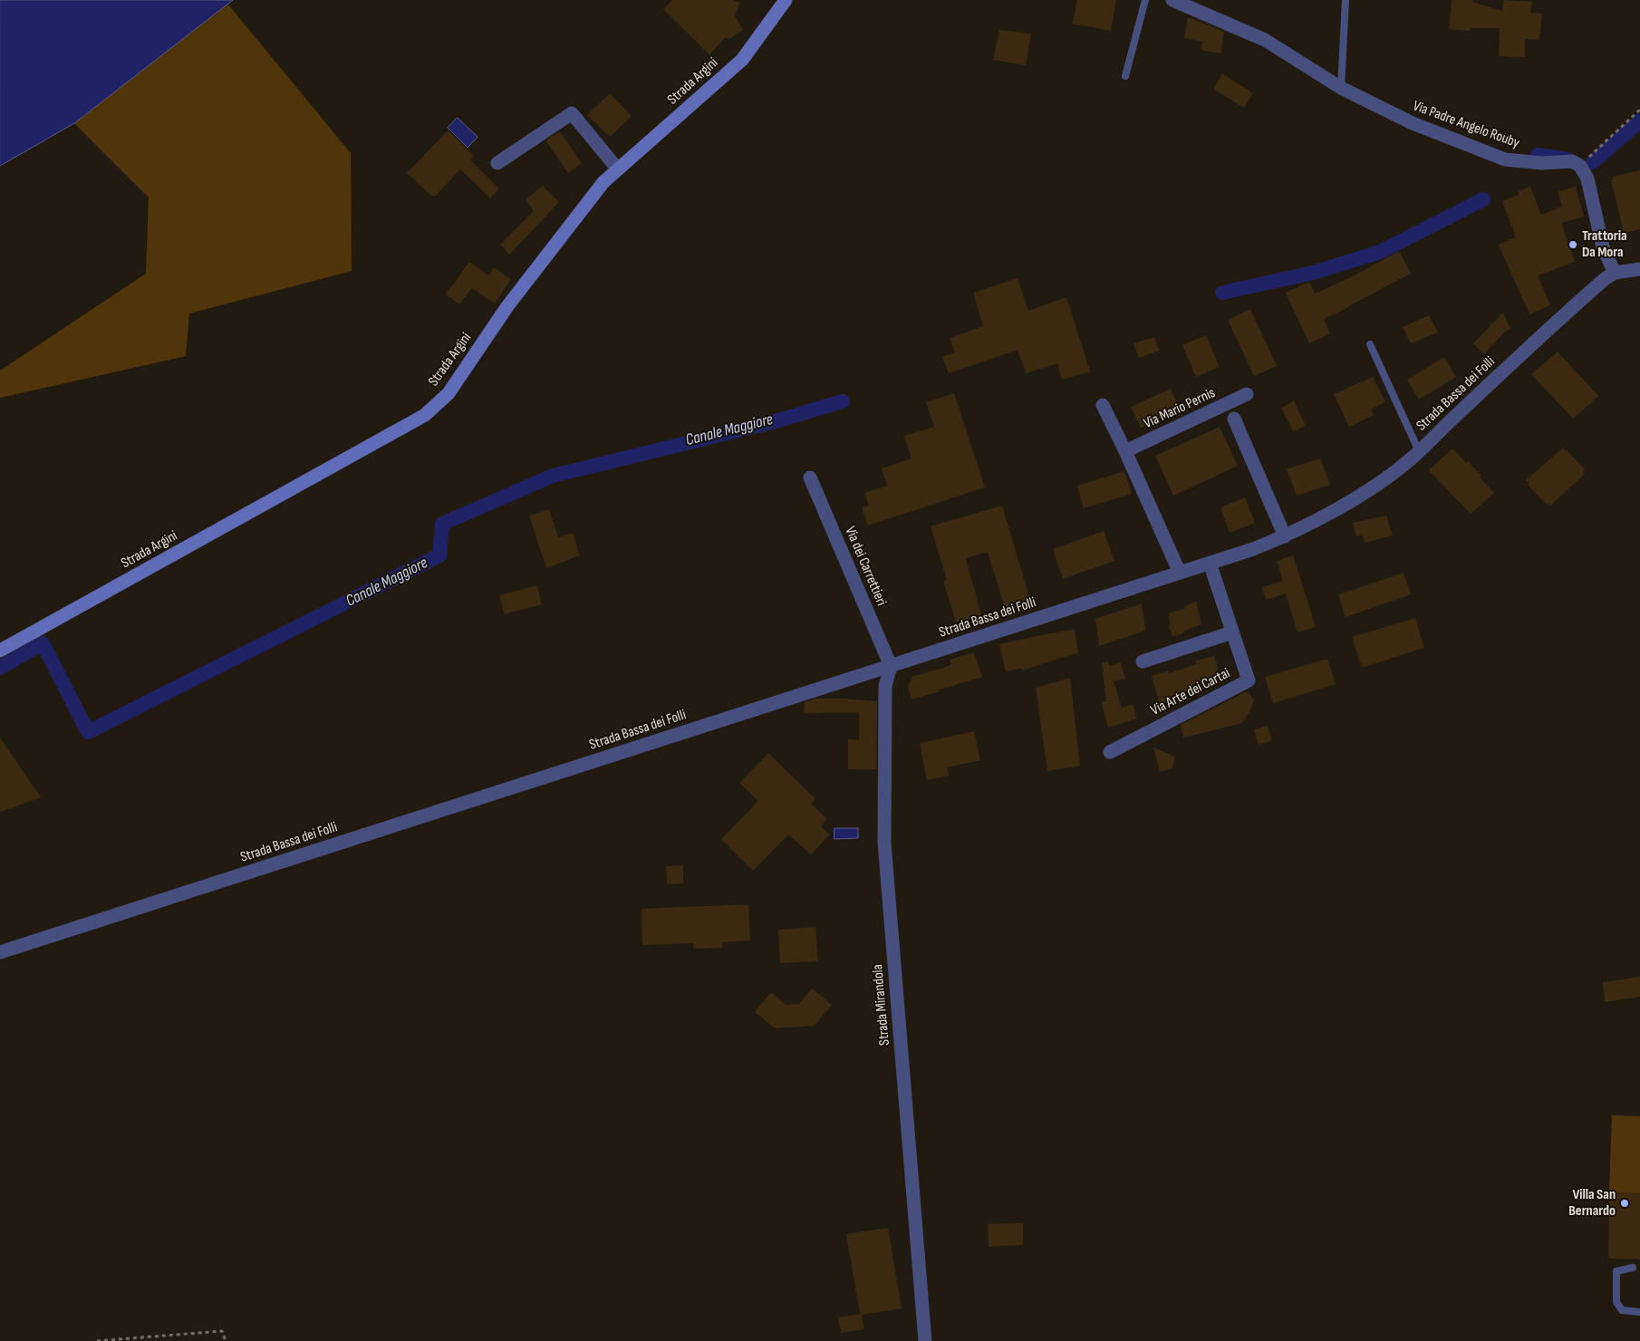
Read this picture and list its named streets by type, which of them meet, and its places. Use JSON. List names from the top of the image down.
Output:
{
  "streets": {
    "main road": ["Strada Argini"],
    "street": [
      "Via Padre Angelo Rouby",
      "Strada Bassa dei Folli",
      "Via Mario Pernis",
      "Via dei Carrettieri",
      "Via Arte dei Cartai",
      "Strada Mirandola"
    ]
  },
  "crossings": [
    ["Strada Bassa dei Folli", "Via dei Carrettieri"],
    ["Strada Bassa dei Folli", "Via Arte dei Cartai"],
    ["Strada Bassa dei Folli", "Strada Mirandola"],
    ["Via dei Carrettieri", "Strada Mirandola"]
  ],
  "water": ["Canale Maggiore"],
  "places": ["Trattoria Da Mora", "Villa San Bernardo"]
}
